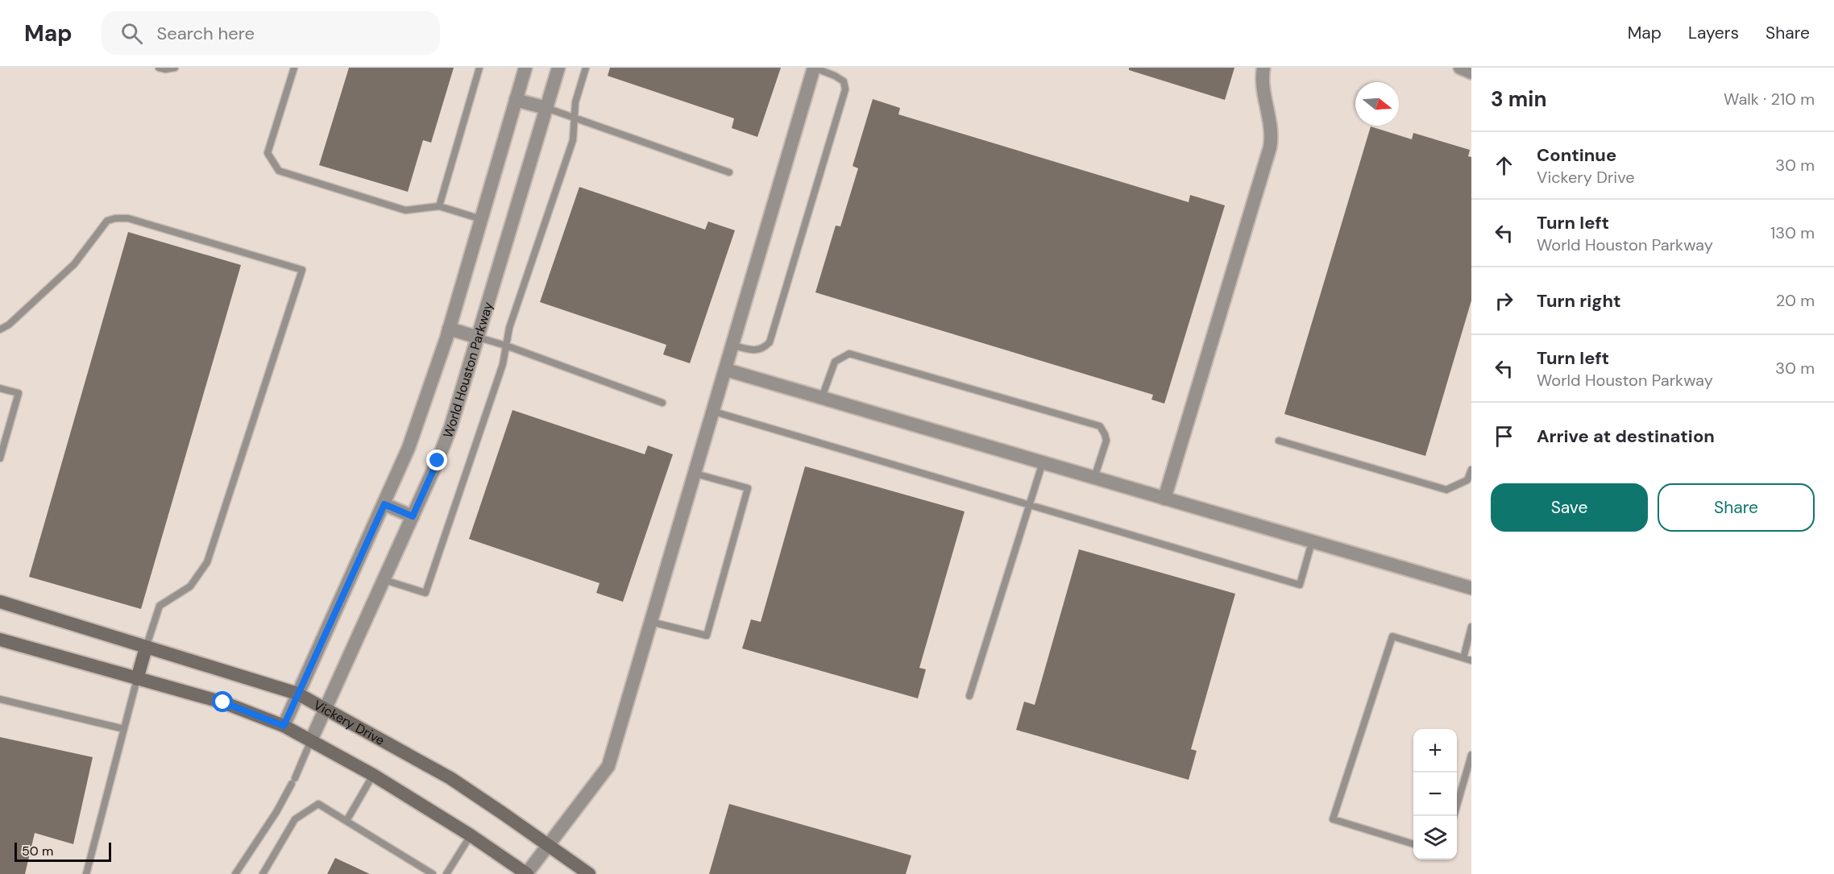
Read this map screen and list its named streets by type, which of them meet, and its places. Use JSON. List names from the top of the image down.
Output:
{
  "streets": {
    "main road": ["Vickery Drive"],
    "street": ["World Houston Parkway"]
  },
  "crossings": [
    ["World Houston Parkway", "Vickery Drive"]
  ],
  "scale_bar": "50 m",
  "north": "right",
  "page": {
    "header": "Map",
    "search": "Search here",
    "nav": ["Map", "Layers", "Share"],
    "heading": ["3 min", "Walk · 210 m"],
    "list": [
      ["Continue", "Vickery Drive", "30 m"],
      ["Turn left", "World Houston Parkway", "130 m"],
      ["Turn right", "20 m"],
      ["Turn left", "World Houston Parkway", "30 m"],
      "Arrive at destination"
    ],
    "buttons": ["Save", "Share"],
    "map_buttons": ["+", "−"],
    "scale": "50 m"
  }
}
